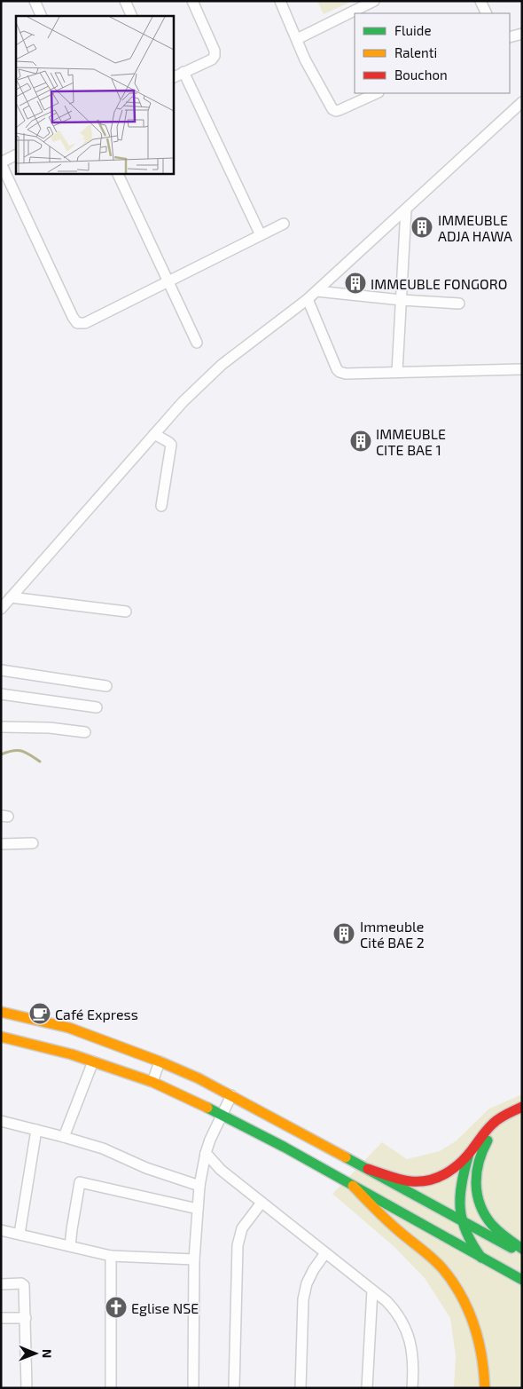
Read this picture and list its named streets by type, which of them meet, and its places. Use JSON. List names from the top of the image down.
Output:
{
  "places": {
    "building": [
      "IMMEUBLE ADJA HAWA",
      "IMMEUBLE FONGORO",
      "IMMEUBLE CITE BAE 1",
      "Immeuble Cité BAE 2"
    ],
    "cafe": ["Café Express"],
    "church": ["Eglise NSE"]
  },
  "legend": ["Fluide", "Ralenti", "Bouchon"],
  "north": "right"
}
